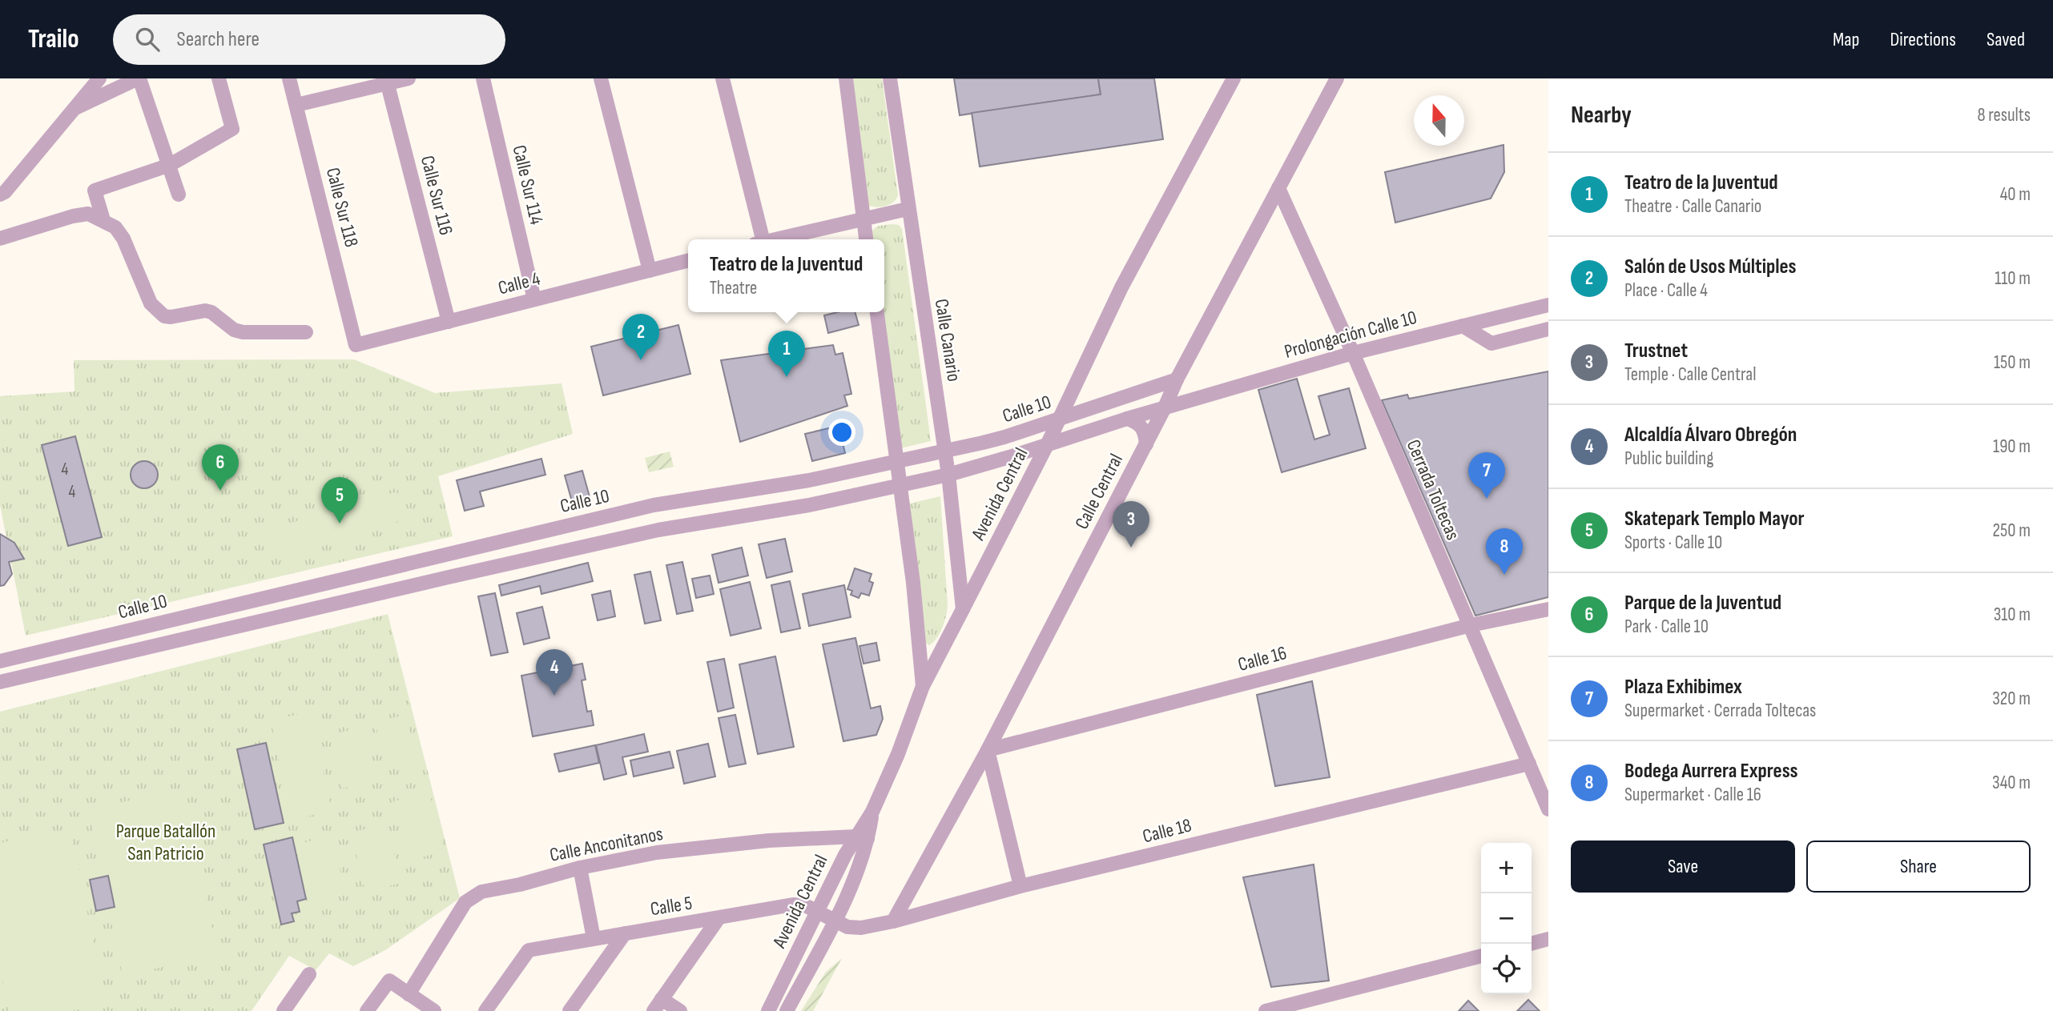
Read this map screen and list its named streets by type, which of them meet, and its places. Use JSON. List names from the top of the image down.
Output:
{
  "streets": {
    "street": [
      "Calle Sur 114",
      "Calle Sur 116",
      "Calle Sur 118",
      "Calle 4",
      "Prolongación Calle 10",
      "Calle Canario",
      "Calle 10",
      "Cerrada Toltecas",
      "Calle Central",
      "Avenida Central",
      "Calle 16",
      "Calle 18",
      "Calle Anconitanos",
      "Calle 5"
    ]
  },
  "crossings": [
    ["Calle Sur 114", "Calle 4"],
    ["Calle Sur 116", "Calle 4"],
    ["Calle Sur 118", "Calle 4"],
    ["Prolongación Calle 10", "Calle 10"],
    ["Prolongación Calle 10", "Cerrada Toltecas"],
    ["Prolongación Calle 10", "Calle Central"],
    ["Calle Canario", "Calle 10"],
    ["Calle Canario", "Avenida Central"],
    ["Calle 10", "Calle Central"],
    ["Calle 10", "Avenida Central"],
    ["Cerrada Toltecas", "Calle Central"],
    ["Cerrada Toltecas", "Calle 16"],
    ["Cerrada Toltecas", "Calle 18"],
    ["Calle Central", "Calle 16"],
    ["Calle Central", "Calle 18"],
    ["Avenida Central", "Calle 18"],
    ["Avenida Central", "Calle Anconitanos"],
    ["Avenida Central", "Calle 5"],
    ["Calle 18", "Calle 5"]
  ],
  "parks": ["Parque Batallón San Patricio"],
  "house_numbers": ["4", "4"],
  "north": "top",
  "page": {
    "header": "Trailo",
    "search": "Search here",
    "nav": ["Map", "Directions", "Saved"],
    "heading": ["Nearby", "8 results"],
    "list": [
      {
        "mark": "1",
        "name": "Teatro de la Juventud",
        "note": "Theatre · Calle Canario",
        "value": "40 m"
      },
      {
        "mark": "2",
        "name": "Salón de Usos Múltiples",
        "note": "Place · Calle 4",
        "value": "110 m"
      },
      {
        "mark": "3",
        "name": "Trustnet",
        "note": "Temple · Calle Central",
        "value": "150 m"
      },
      {
        "mark": "4",
        "name": "Alcaldía Álvaro Obregón",
        "note": "Public building",
        "value": "190 m"
      },
      {
        "mark": "5",
        "name": "Skatepark Templo Mayor",
        "note": "Sports · Calle 10",
        "value": "250 m"
      },
      {
        "mark": "6",
        "name": "Parque de la Juventud",
        "note": "Park · Calle 10",
        "value": "310 m"
      },
      {
        "mark": "7",
        "name": "Plaza Exhibimex",
        "note": "Supermarket · Cerrada Toltecas",
        "value": "320 m"
      },
      {
        "mark": "8",
        "name": "Bodega Aurrera Express",
        "note": "Supermarket · Calle 16",
        "value": "340 m"
      }
    ],
    "popup": ["Teatro de la Juventud", "Theatre"],
    "pins": [
      "2",
      "1",
      "6",
      "7",
      "5",
      "3",
      "8",
      "4"
    ],
    "buttons": ["Save", "Share"],
    "map_buttons": ["+", "−"]
  }
}
